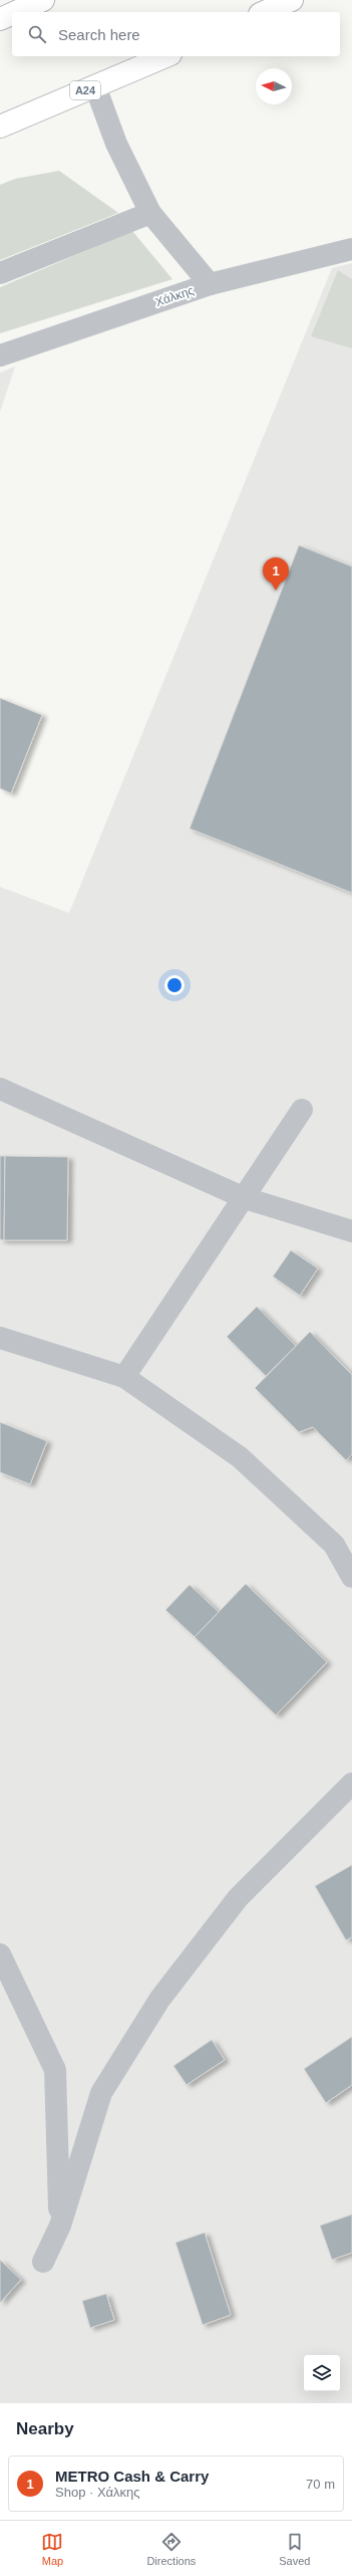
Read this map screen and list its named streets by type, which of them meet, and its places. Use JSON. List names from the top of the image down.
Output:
{
  "streets": {
    "highway": ["Α24"],
    "street": ["Χάλκης"]
  },
  "north": "left",
  "page": {
    "search": "Search here",
    "pins": "1",
    "heading": "Nearby",
    "list": [
      {
        "mark": "1",
        "name": "METRO Cash & Carry",
        "note": "Shop · Χάλκης",
        "value": "70 m"
      }
    ],
    "nav": ["Map", "Directions", "Saved"]
  }
}
